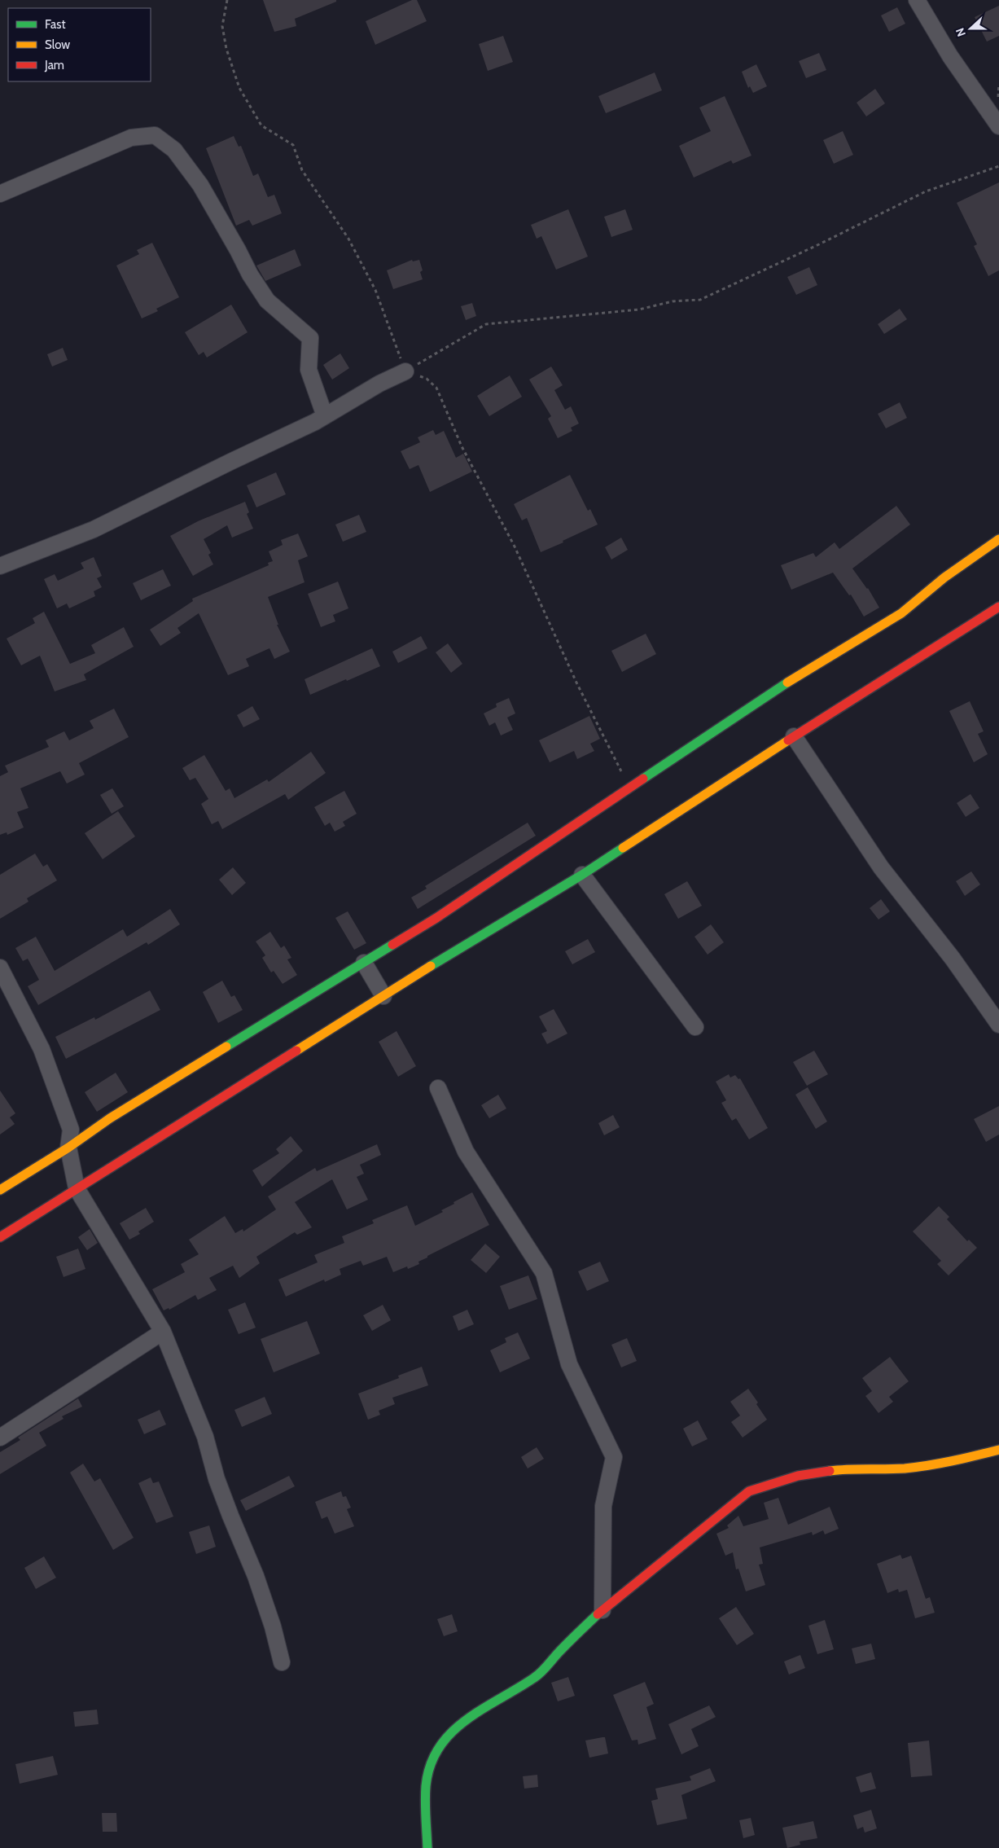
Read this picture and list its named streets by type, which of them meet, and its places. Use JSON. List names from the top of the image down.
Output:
{
  "legend": ["Fast", "Slow", "Jam"],
  "north": "left"
}
